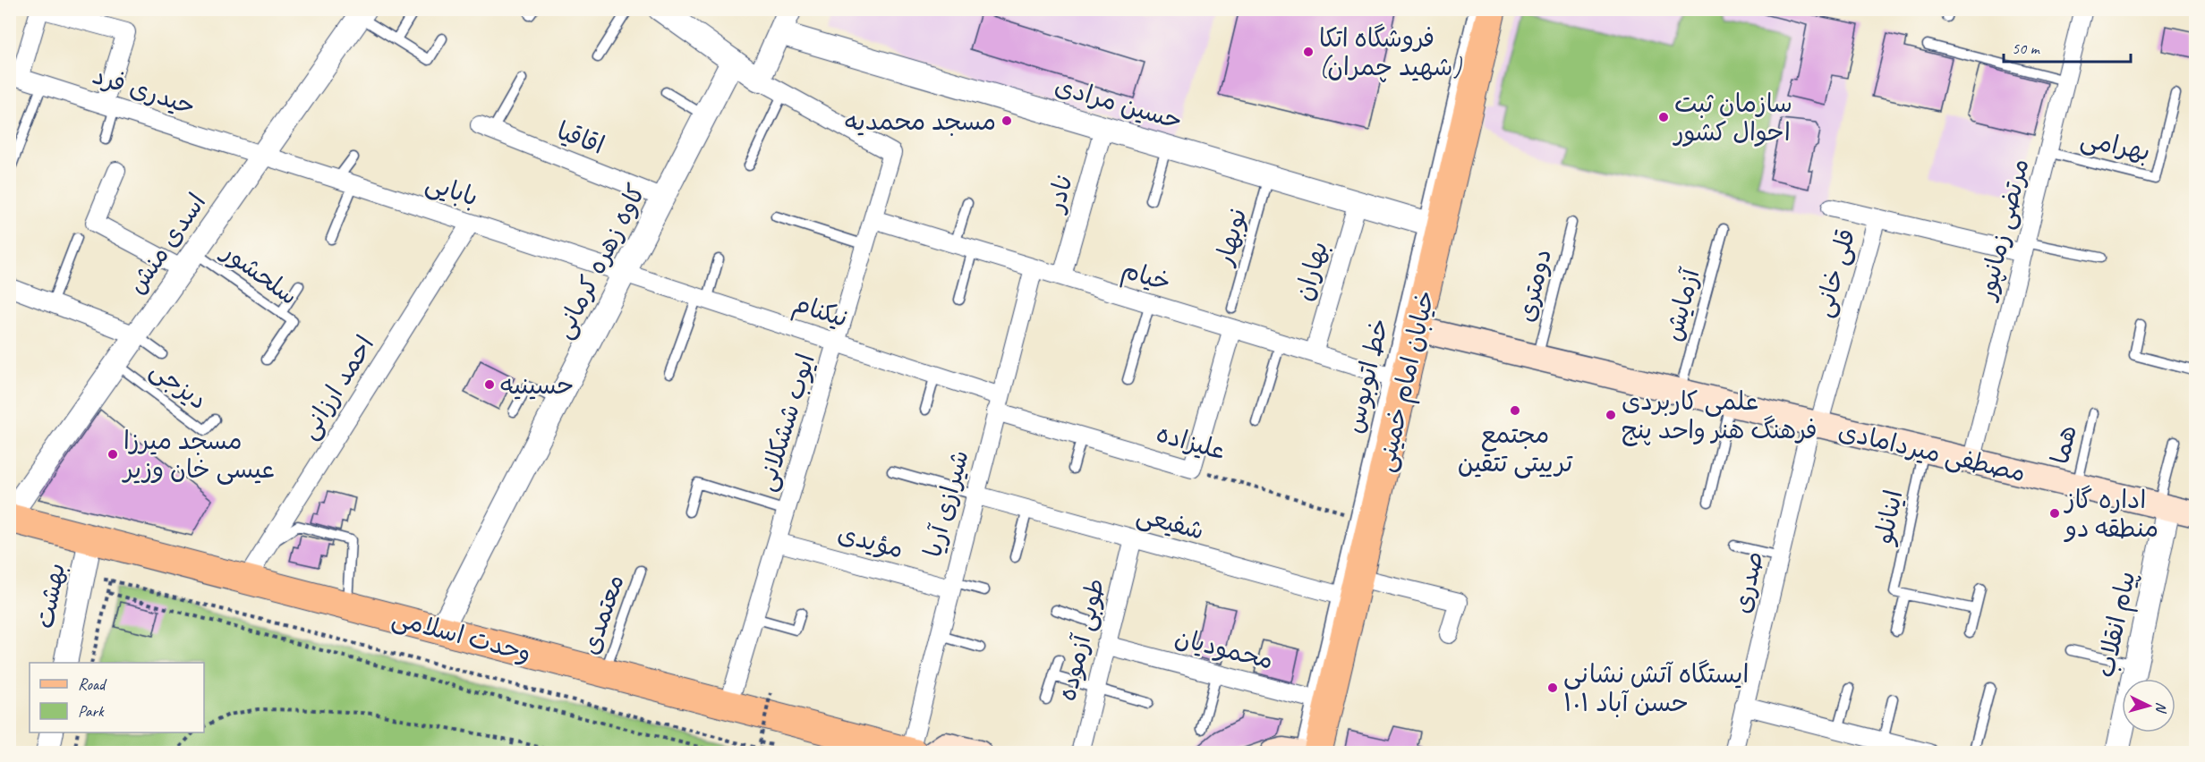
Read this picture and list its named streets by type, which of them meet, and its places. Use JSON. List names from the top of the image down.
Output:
{
  "streets": {
    "main road": ["خیابان امام خمینی", "مصطفی میردامادی", "وحدت اسلامی"],
    "street": [
      "حیدری فرد",
      "حسین مرادی",
      "اقاقیا",
      "بابایی",
      "نادر",
      "مرتضی زمانپور",
      "اسدی منش",
      "کاوه زهره کرمانی",
      "بهاران",
      "قلی خانی",
      "خیام",
      "نیکنام",
      "احمد ارزانی",
      "ایوب ششکلانی",
      "علیزاده",
      "شیرازی آریا",
      "شفیعی",
      "مؤیدی",
      "صدری",
      "بهشت",
      "پیام انقلاب",
      "طوبی آزموده",
      "محمودیان"
    ],
    "lane": [
      "بهرامی",
      "نوبهار",
      "سلحشور",
      "دومتری",
      "آزمایش",
      "خط اتوبوس",
      "دیزجی",
      "هما",
      "اینانلو",
      "معتمدی"
    ]
  },
  "crossings": [
    ["حیدری فرد", "بابایی"],
    ["حیدری فرد", "اسدی منش"],
    ["حسین مرادی", "نادر"],
    ["حسین مرادی", "نوبهار"],
    ["حسین مرادی", "بهاران"],
    ["حسین مرادی", "خط اتوبوس"],
    ["حسین مرادی", "خیابان امام خمینی"],
    ["اقاقیا", "کاوه زهره کرمانی"],
    ["بهرامی", "مرتضی زمانپور"],
    ["بابایی", "اسدی منش"],
    ["بابایی", "کاوه زهره کرمانی"],
    ["بابایی", "نیکنام"],
    ["بابایی", "احمد ارزانی"],
    ["مرتضی زمانپور", "قلی خانی"],
    ["مرتضی زمانپور", "مصطفی میردامادی"],
    ["اسدی منش", "سلحشور"],
    ["اسدی منش", "دیزجی"],
    ["اسدی منش", "وحدت اسلامی"],
    ["کاوه زهره کرمانی", "نیکنام"],
    ["کاوه زهره کرمانی", "وحدت اسلامی"],
    ["بهاران", "خیام"],
    ["قلی خانی", "مصطفی میردامادی"],
    ["قلی خانی", "صدری"],
    ["خیام", "خط اتوبوس"],
    ["خیام", "خیابان امام خمینی"],
    ["خیام", "ایوب ششکلانی"],
    ["خیام", "شیرازی آریا"],
    ["دومتری", "مصطفی میردامادی"],
    ["آزمایش", "مصطفی میردامادی"],
    ["نیکنام", "ایوب ششکلانی"],
    ["نیکنام", "علیزاده"],
    ["نیکنام", "شیرازی آریا"],
    ["خط اتوبوس", "خیابان امام خمینی"],
    ["خط اتوبوس", "علیزاده"],
    ["خط اتوبوس", "شفیعی"],
    ["خیابان امام خمینی", "مصطفی میردامادی"],
    ["خیابان امام خمینی", "شفیعی"],
    ["خیابان امام خمینی", "محمودیان"],
    ["احمد ارزانی", "وحدت اسلامی"],
    ["ایوب ششکلانی", "مؤیدی"],
    ["ایوب ششکلانی", "وحدت اسلامی"],
    ["علیزاده", "شیرازی آریا"],
    ["هما", "مصطفی میردامادی"],
    ["مصطفی میردامادی", "اینانلو"],
    ["مصطفی میردامادی", "صدری"],
    ["مصطفی میردامادی", "پیام انقلاب"],
    ["شیرازی آریا", "شفیعی"],
    ["شیرازی آریا", "مؤیدی"],
    ["شیرازی آریا", "وحدت اسلامی"],
    ["شفیعی", "طوبی آزموده"],
    ["بهشت", "وحدت اسلامی"],
    ["معتمدی", "وحدت اسلامی"],
    ["طوبی آزموده", "محمودیان"]
  ],
  "places": [
    "فروشگاه اتکا (شهید چمران)",
    "سازمان ثبت احوال کشور",
    "مسجد محمدیه",
    "حسینیه",
    "مجتمع ترییتی تتقین",
    "علمی کاربردی فرهنگ هنر واحد پنج",
    "مسجد میرزا عیسی خان وزیر",
    "اداره گاز منطقه دو",
    "ایستگاه آتش نشانی ۱۰۱ حسن آباد"
  ],
  "legend": ["Road", "Park"],
  "scale_bar": "50 m",
  "north": "right"
}
